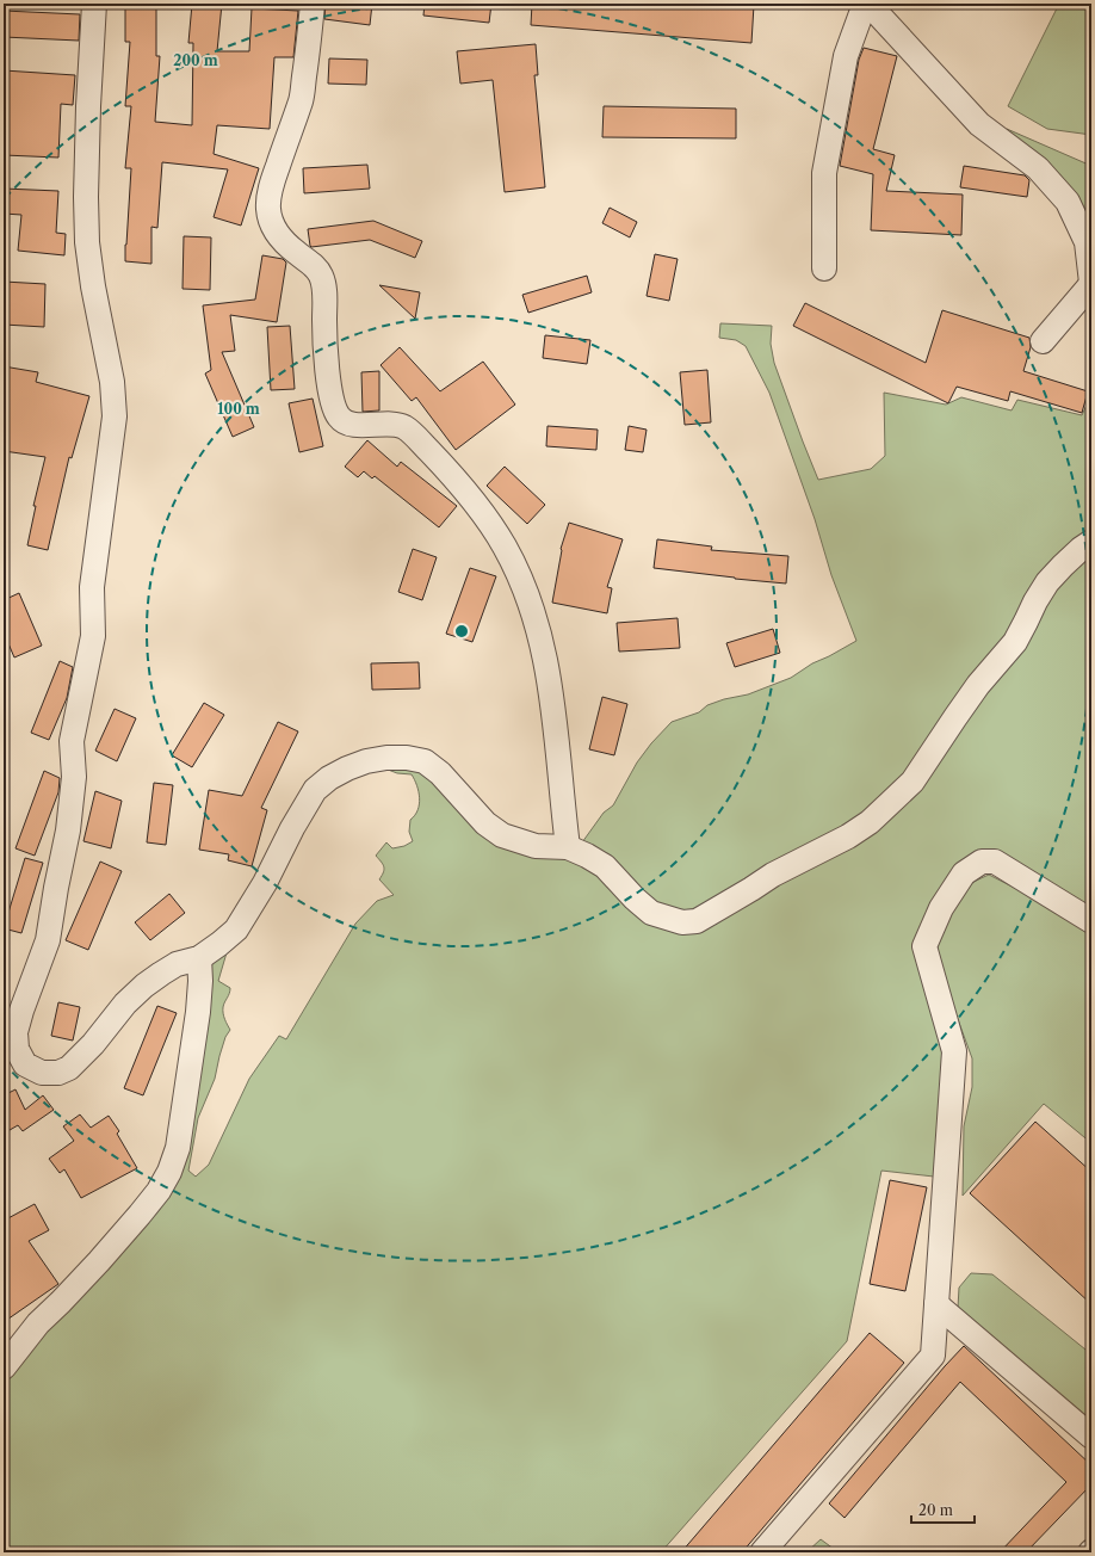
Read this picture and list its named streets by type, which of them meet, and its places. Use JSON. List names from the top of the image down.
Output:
{
  "scale_bar": "20 m",
  "rings": ["200 m", "100 m"]
}
